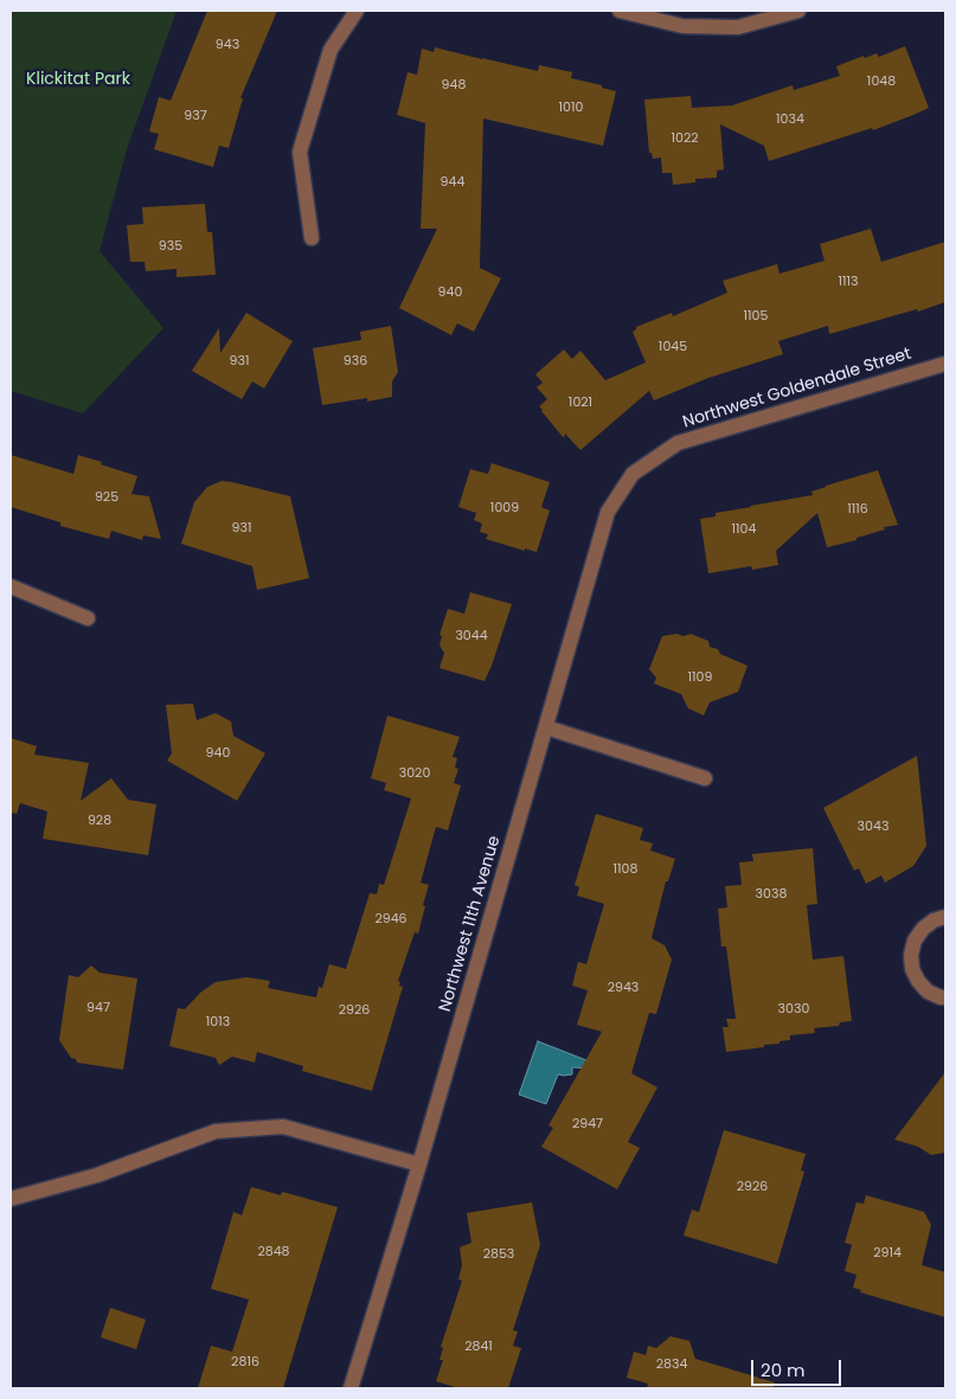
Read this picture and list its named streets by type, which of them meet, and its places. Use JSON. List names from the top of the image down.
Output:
{
  "streets": {
    "street": ["Northwest Goldendale Street", "Northwest 11th Avenue"]
  },
  "crossings": [
    ["Northwest Goldendale Street", "Northwest 11th Avenue"]
  ],
  "parks": ["Klickitat Park"],
  "house_numbers": [
    "943",
    "1048",
    "948",
    "1010",
    "937",
    "1034",
    "1022",
    "944",
    "935",
    "1113",
    "940",
    "1105",
    "1045",
    "931",
    "936",
    "1021",
    "925",
    "1009",
    "1116",
    "931",
    "1104",
    "3044",
    "1109",
    "940",
    "3020",
    "928",
    "3043",
    "1108",
    "3038",
    "2946",
    "2943",
    "947",
    "3030",
    "2926",
    "1013",
    "2947",
    "2926",
    "2848",
    "2914",
    "2853",
    "2841",
    "2816",
    "2834"
  ],
  "scale_bar": "20 m"
}
